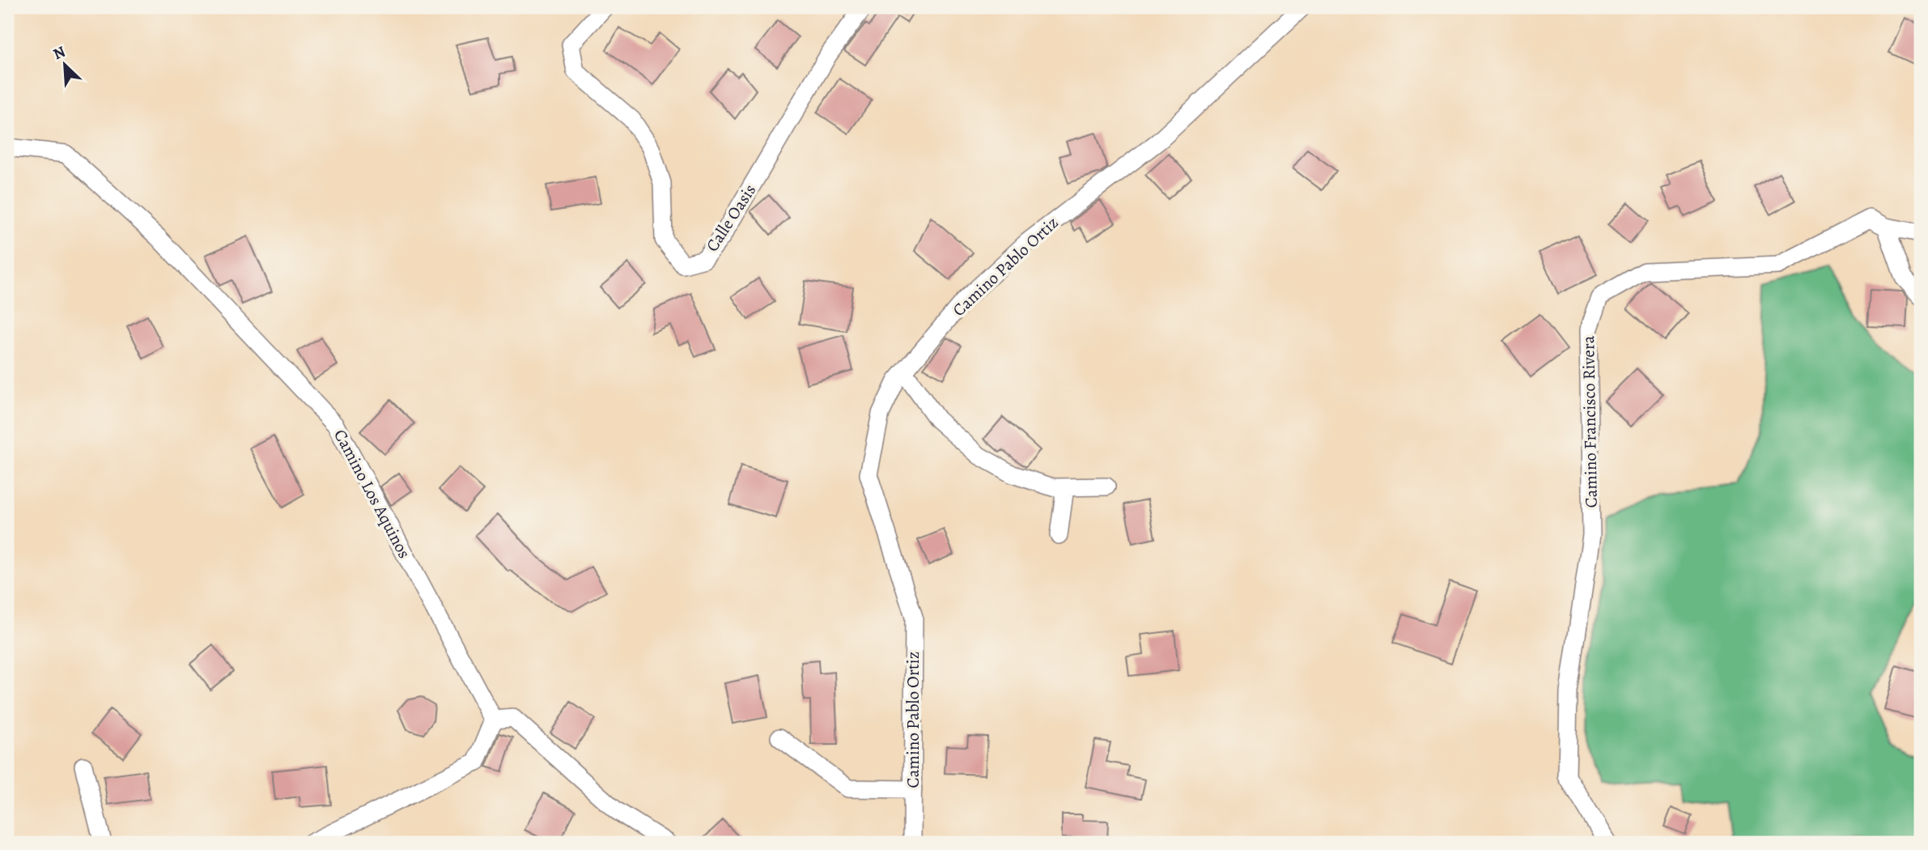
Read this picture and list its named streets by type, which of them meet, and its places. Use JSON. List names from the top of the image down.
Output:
{
  "streets": {
    "street": [
      "Calle Oasis",
      "Camino Pablo Ortiz",
      "Camino Francisco Rivera",
      "Camino Los Aquinos"
    ]
  },
  "north": "top left"
}
